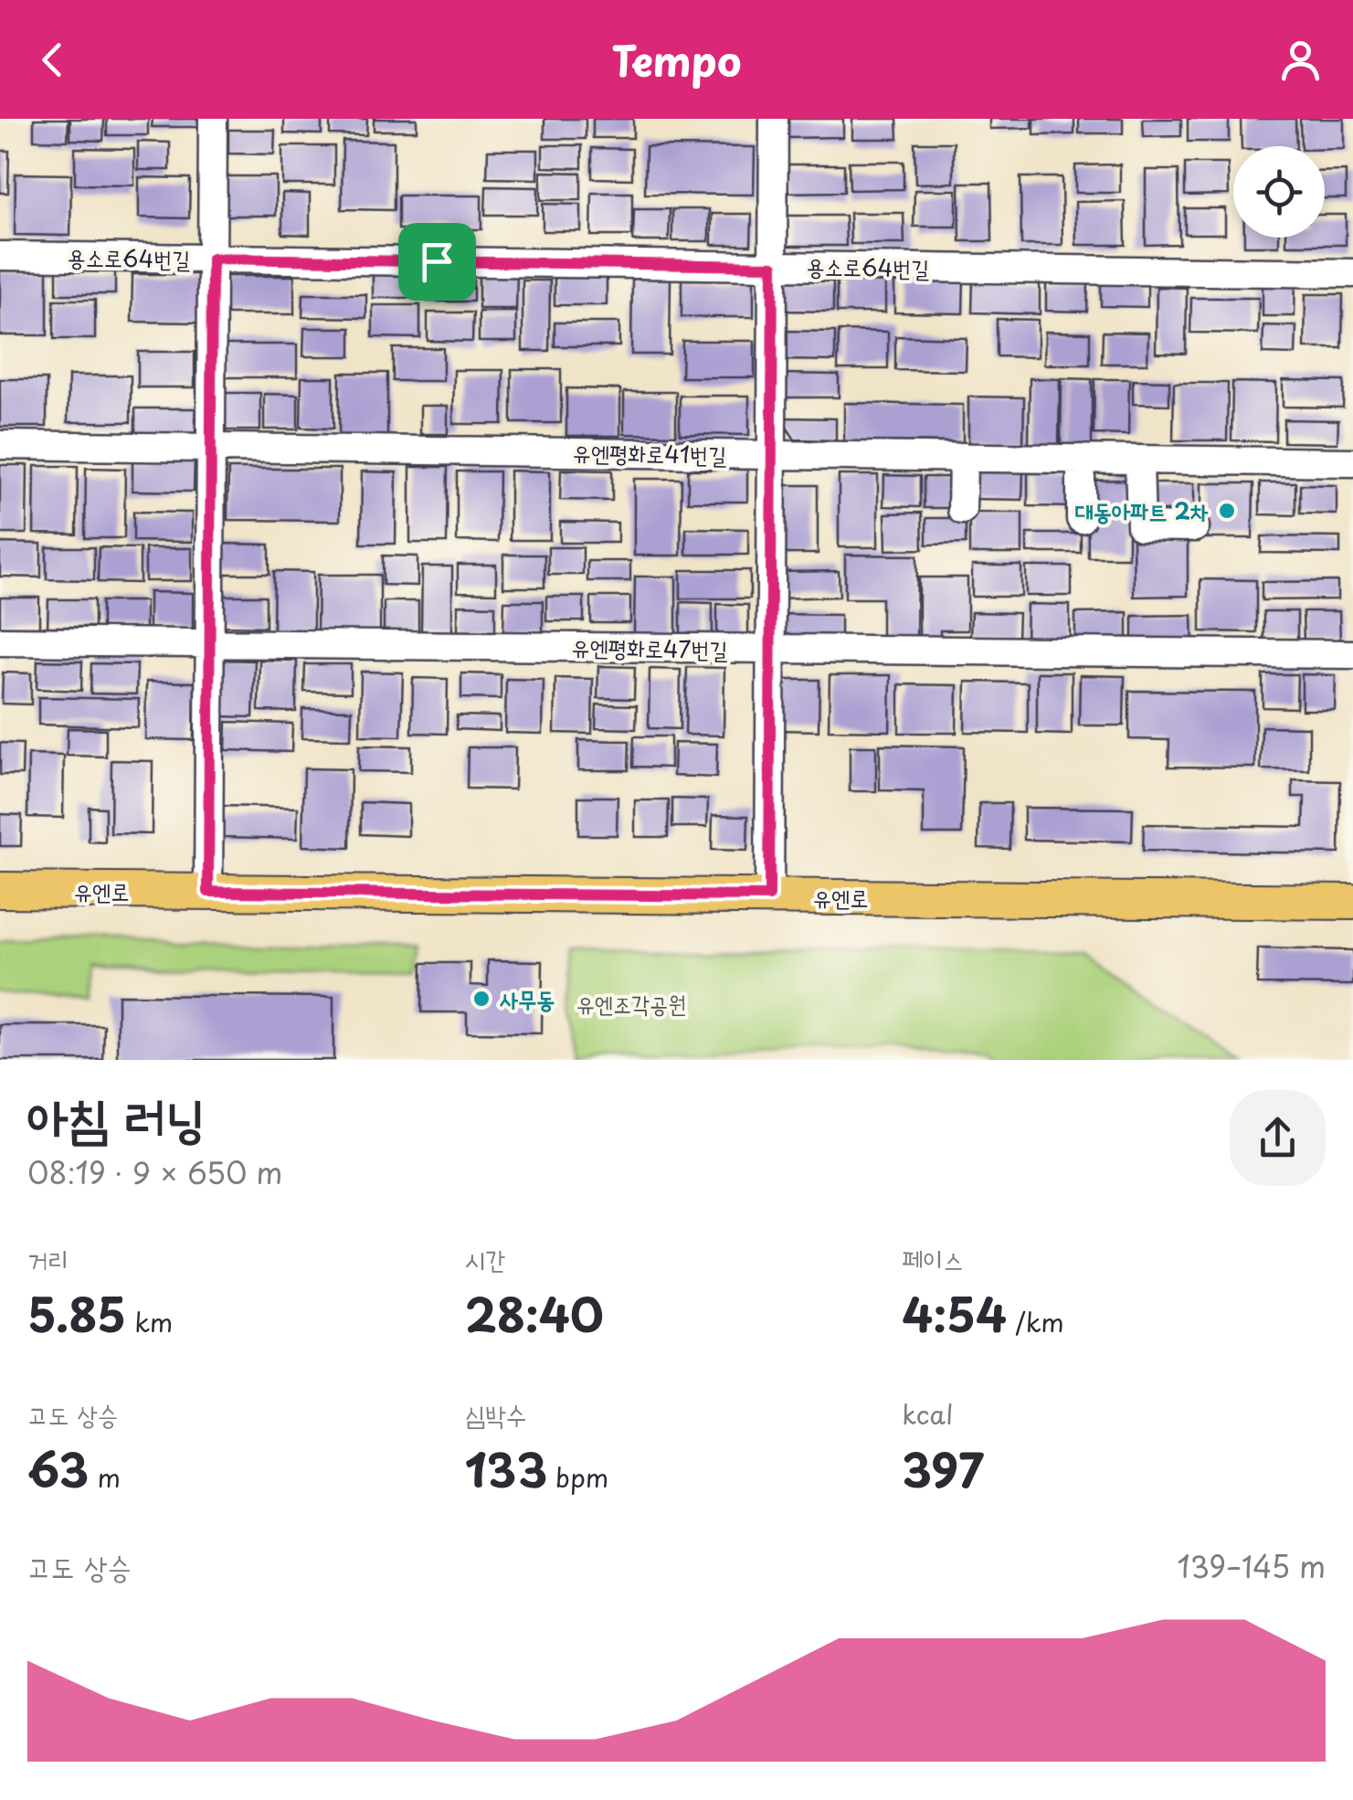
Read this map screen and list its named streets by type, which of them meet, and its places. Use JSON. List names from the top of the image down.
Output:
{
  "streets": {
    "main road": ["유엔로"],
    "street": ["용소로64번길", "유엔평화로41번길", "유엔평화로47번길"]
  },
  "parks": ["유엔조각공원"],
  "places": ["대동아파트 2차", "사무동"],
  "page": {
    "header": "Tempo",
    "heading": ["아침 러닝", "08:19 · 9 × 650 m"],
    "stats": [
      ["거리", "5.85 km"],
      ["시간", "28:40"],
      ["페이스", "4:54 /km"],
      ["고도 상승", "63 m"],
      ["심박수", "133 bpm"],
      ["kcal", "397"]
    ],
    "chart": ["고도 상승", "139–145 m"]
  }
}
